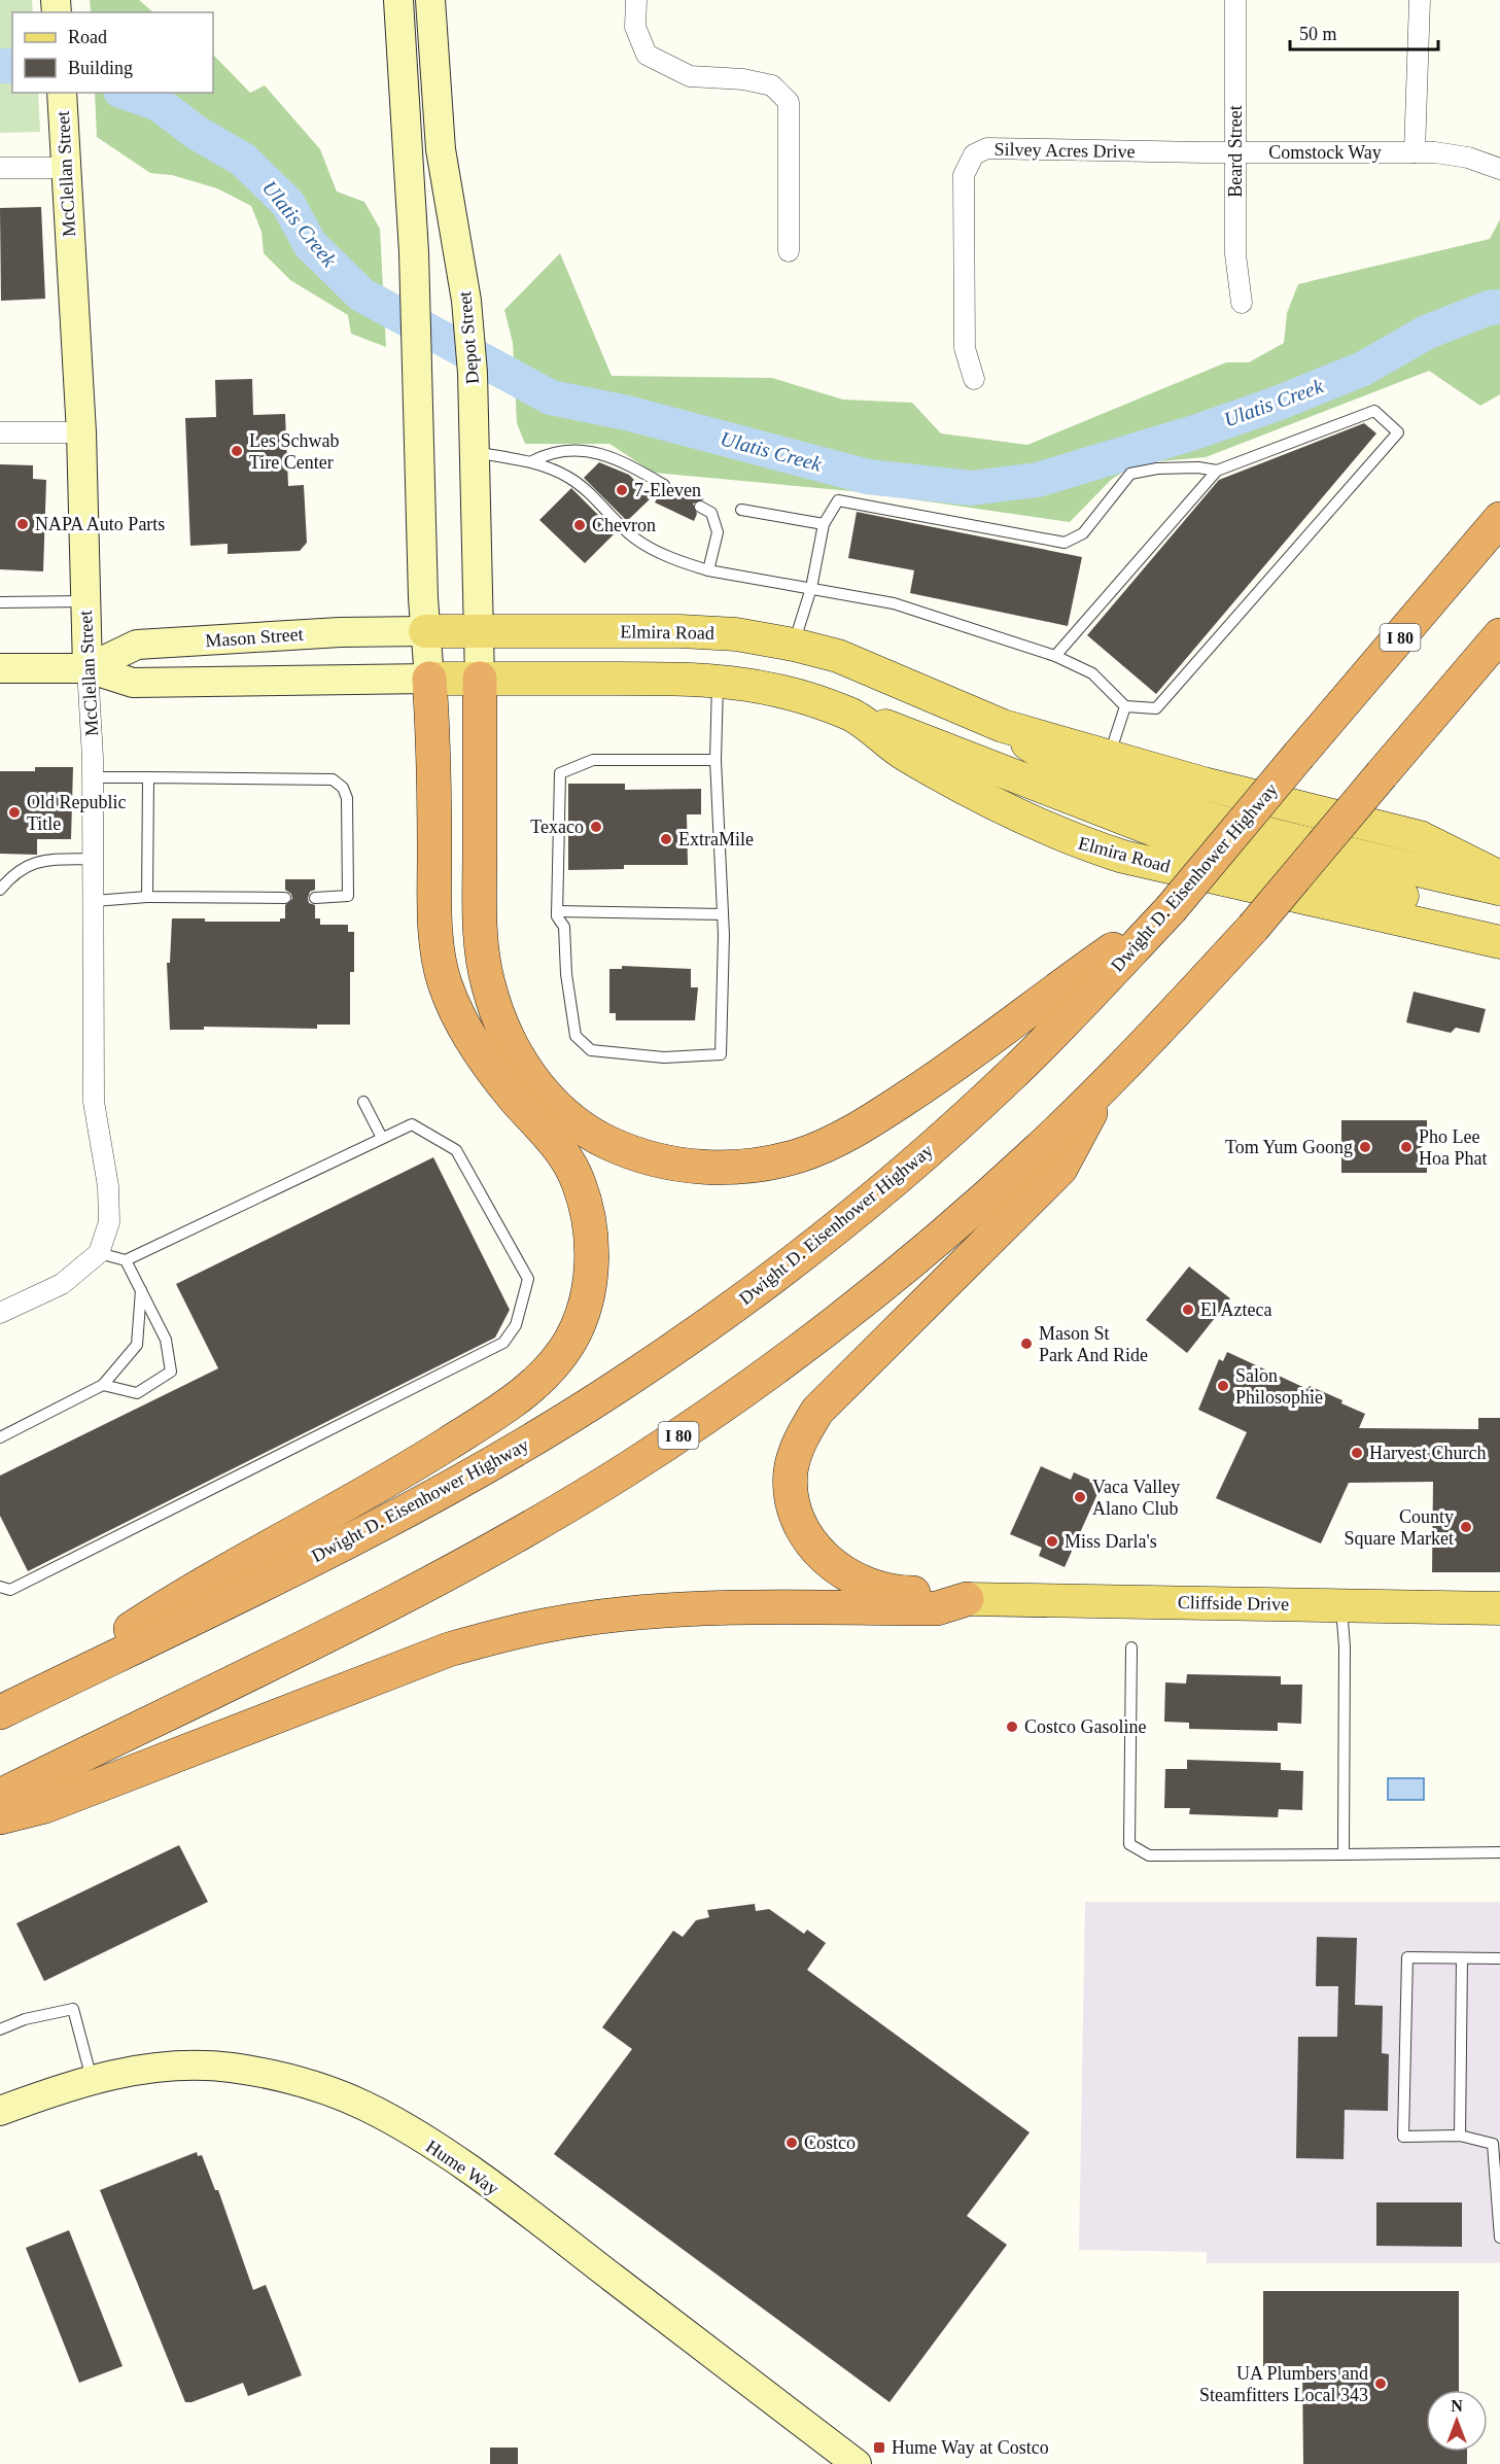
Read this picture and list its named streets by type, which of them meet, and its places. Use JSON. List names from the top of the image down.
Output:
{
  "streets": {
    "highway": ["I 80", "Dwight D. Eisenhower Highway"],
    "main road": [
      "McClellan Street",
      "Depot Street",
      "Elmira Road",
      "Mason Street",
      "Cliffside Drive",
      "Hume Way"
    ],
    "street": ["Silvey Acres Drive", "Beard Street", "Comstock Way"]
  },
  "crossings": [
    ["Silvey Acres Drive", "Beard Street"],
    ["Silvey Acres Drive", "Comstock Way"],
    ["Beard Street", "Comstock Way"],
    ["McClellan Street", "Mason Street"],
    ["Depot Street", "Elmira Road"],
    ["Elmira Road", "Mason Street"]
  ],
  "water": ["Ulatis Creek"],
  "places": {
    "other": [
      "Les Schwab Tire Center",
      "7-Eleven",
      "NAPA Auto Parts",
      "Chevron",
      "Old Republic Title",
      "Texaco",
      "ExtraMile",
      "Tom Yum Goong",
      "Pho Lee Hoa Phat",
      "El Azteca",
      "Mason St Park And Ride",
      "Salon Philosophie",
      "Harvest Church",
      "Vaca Valley Alano Club",
      "County Square Market",
      "Miss Darla's",
      "Costco Gasoline",
      "Costco",
      "UA Plumbers and Steamfitters Local 343"
    ],
    "transit": ["Hume Way at Costco"]
  },
  "legend": ["Road", "Building"],
  "scale_bar": "50 m",
  "north": "top"
}
